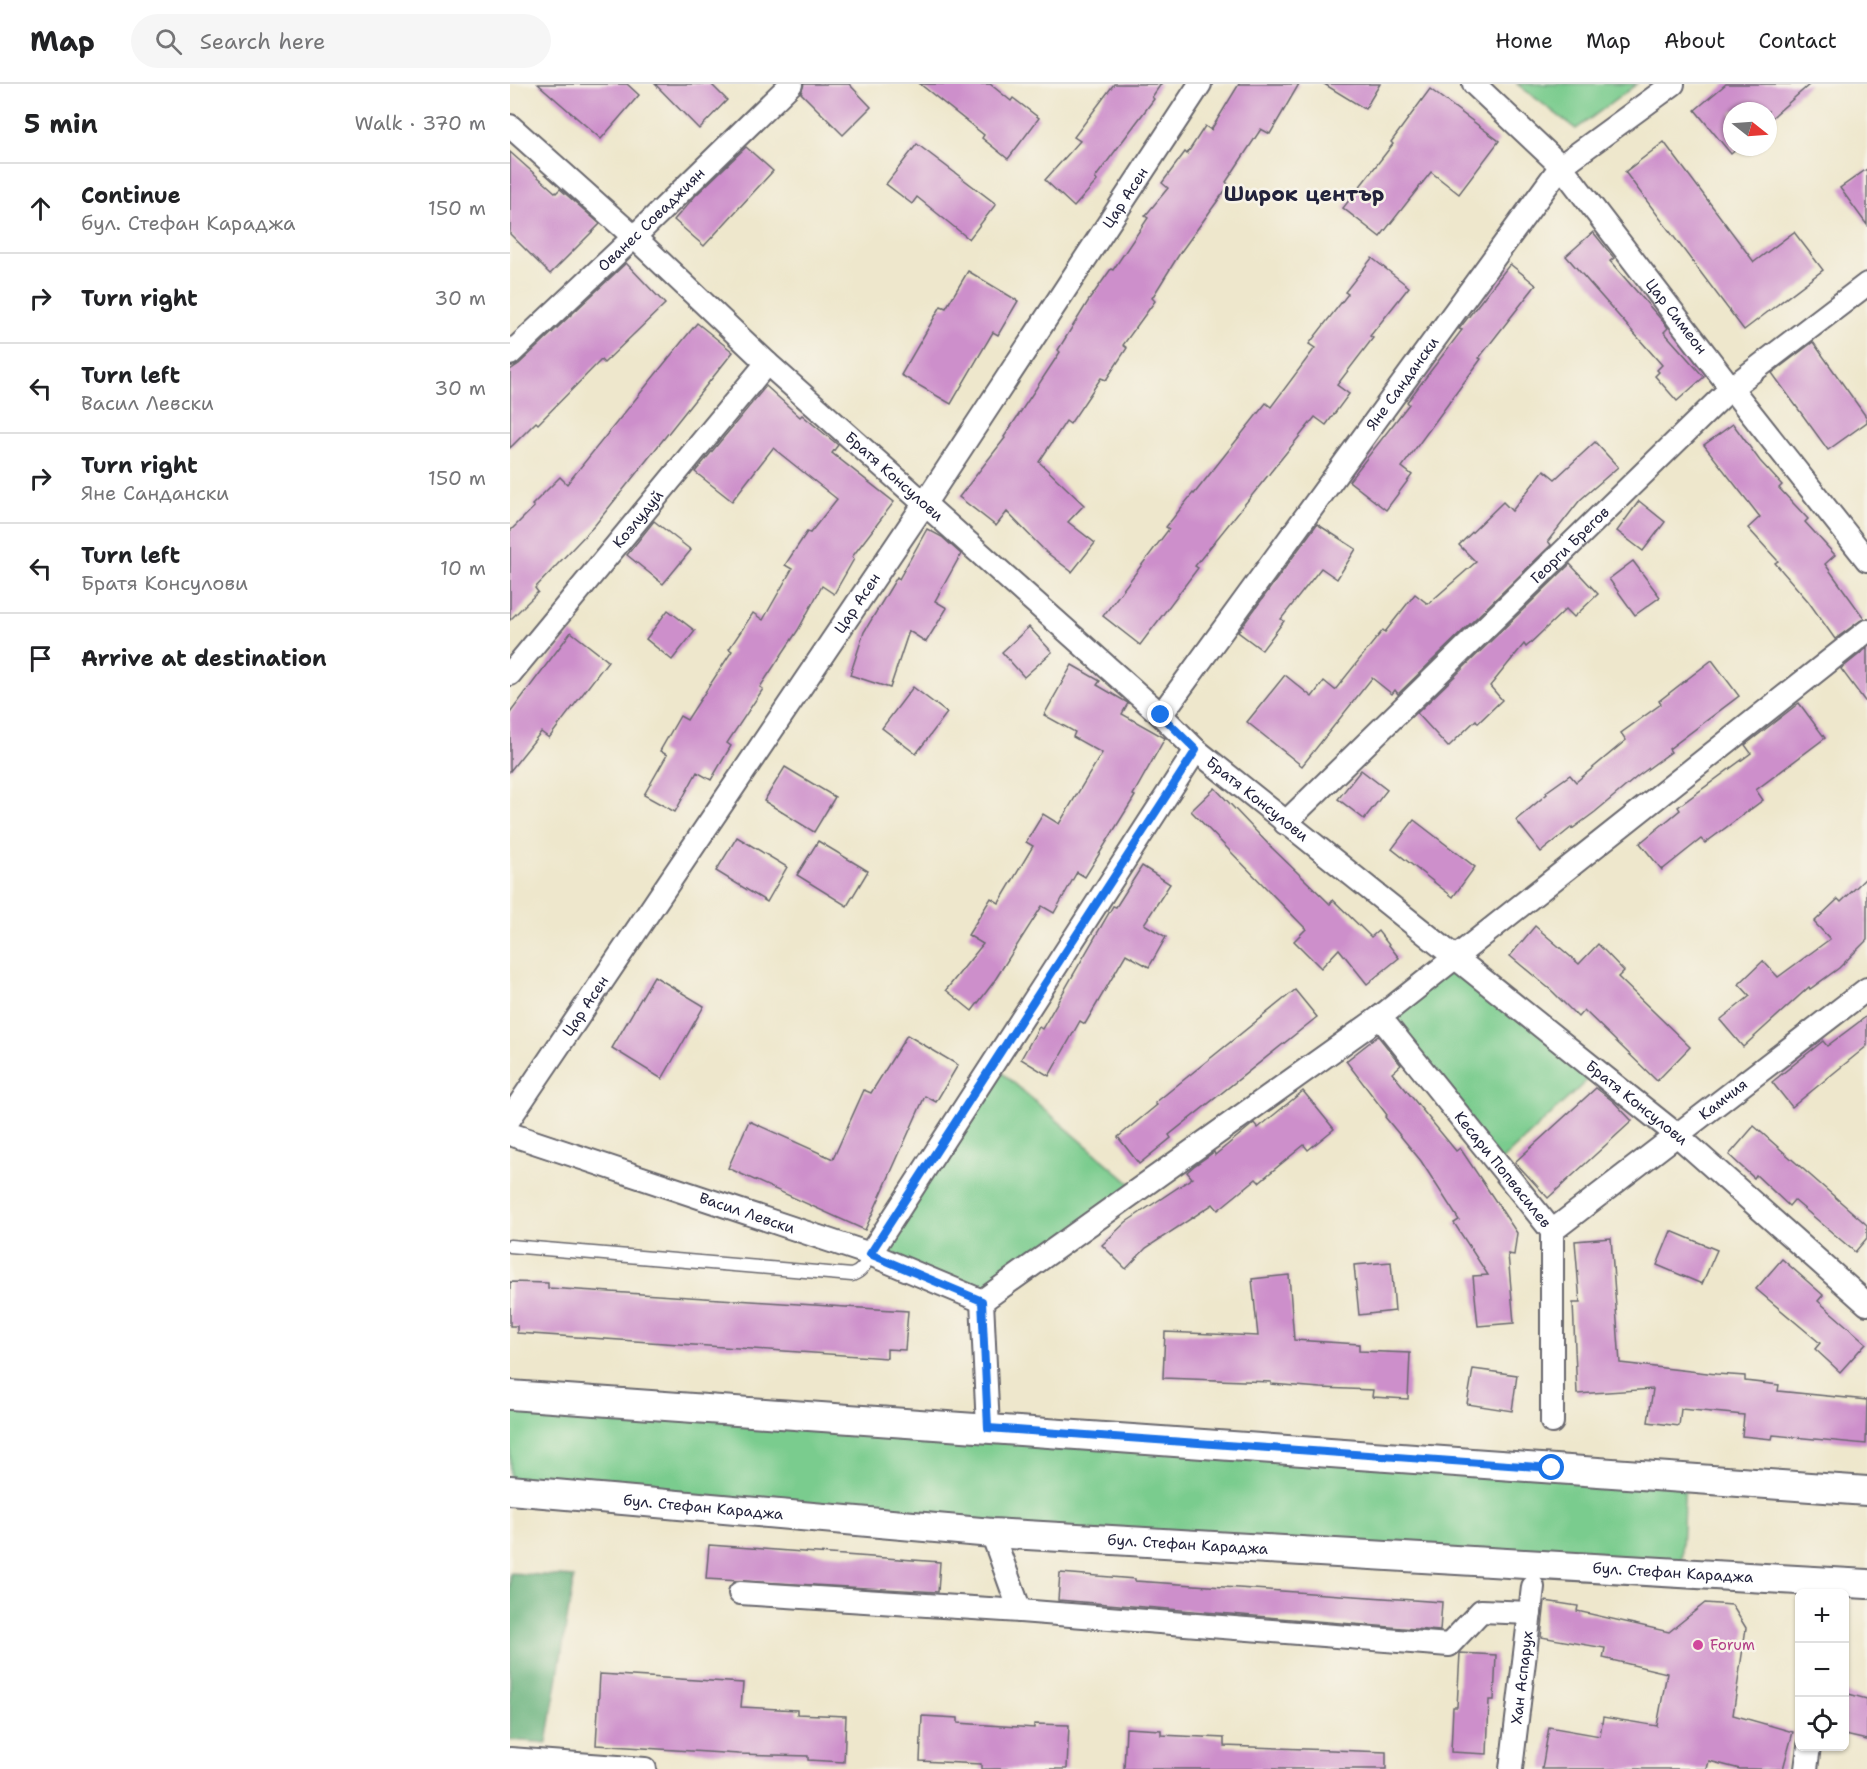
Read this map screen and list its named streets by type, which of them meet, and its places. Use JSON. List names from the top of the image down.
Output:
{
  "streets": {
    "street": [
      "Цар Асен",
      "Ованес Соваджиян",
      "Цар Симеон",
      "Яне Сандански",
      "Братя Консулови",
      "Козлудуй",
      "Георги Брегов",
      "Камчия",
      "Кесари Попвасилев",
      "Васил Левски",
      "бул. Стефан Караджа",
      "Хан Аспарух"
    ]
  },
  "crossings": [
    ["Цар Асен", "Братя Консулови"],
    ["Ованес Соваджиян", "Братя Консулови"],
    ["Цар Симеон", "Яне Сандански"],
    ["Цар Симеон", "Георги Брегов"],
    ["Яне Сандански", "Братя Консулови"],
    ["Братя Консулови", "Козлудуй"],
    ["Братя Консулови", "Георги Брегов"],
    ["Братя Консулови", "Камчия"],
    ["Камчия", "Кесари Попвасилев"]
  ],
  "districts": ["Широк център"],
  "places": ["Forum"],
  "north": "right",
  "page": {
    "header": "Map",
    "search": "Search here",
    "nav": [
      "Home",
      "Map",
      "About",
      "Contact"
    ],
    "heading": ["5 min", "Walk · 370 m"],
    "list": [
      ["Continue", "бул. Стефан Караджа", "150 m"],
      ["Turn right", "30 m"],
      ["Turn left", "Васил Левски", "30 m"],
      ["Turn right", "Яне Сандански", "150 m"],
      ["Turn left", "Братя Консулови", "10 m"],
      "Arrive at destination"
    ],
    "map_buttons": ["+", "−"]
  }
}
